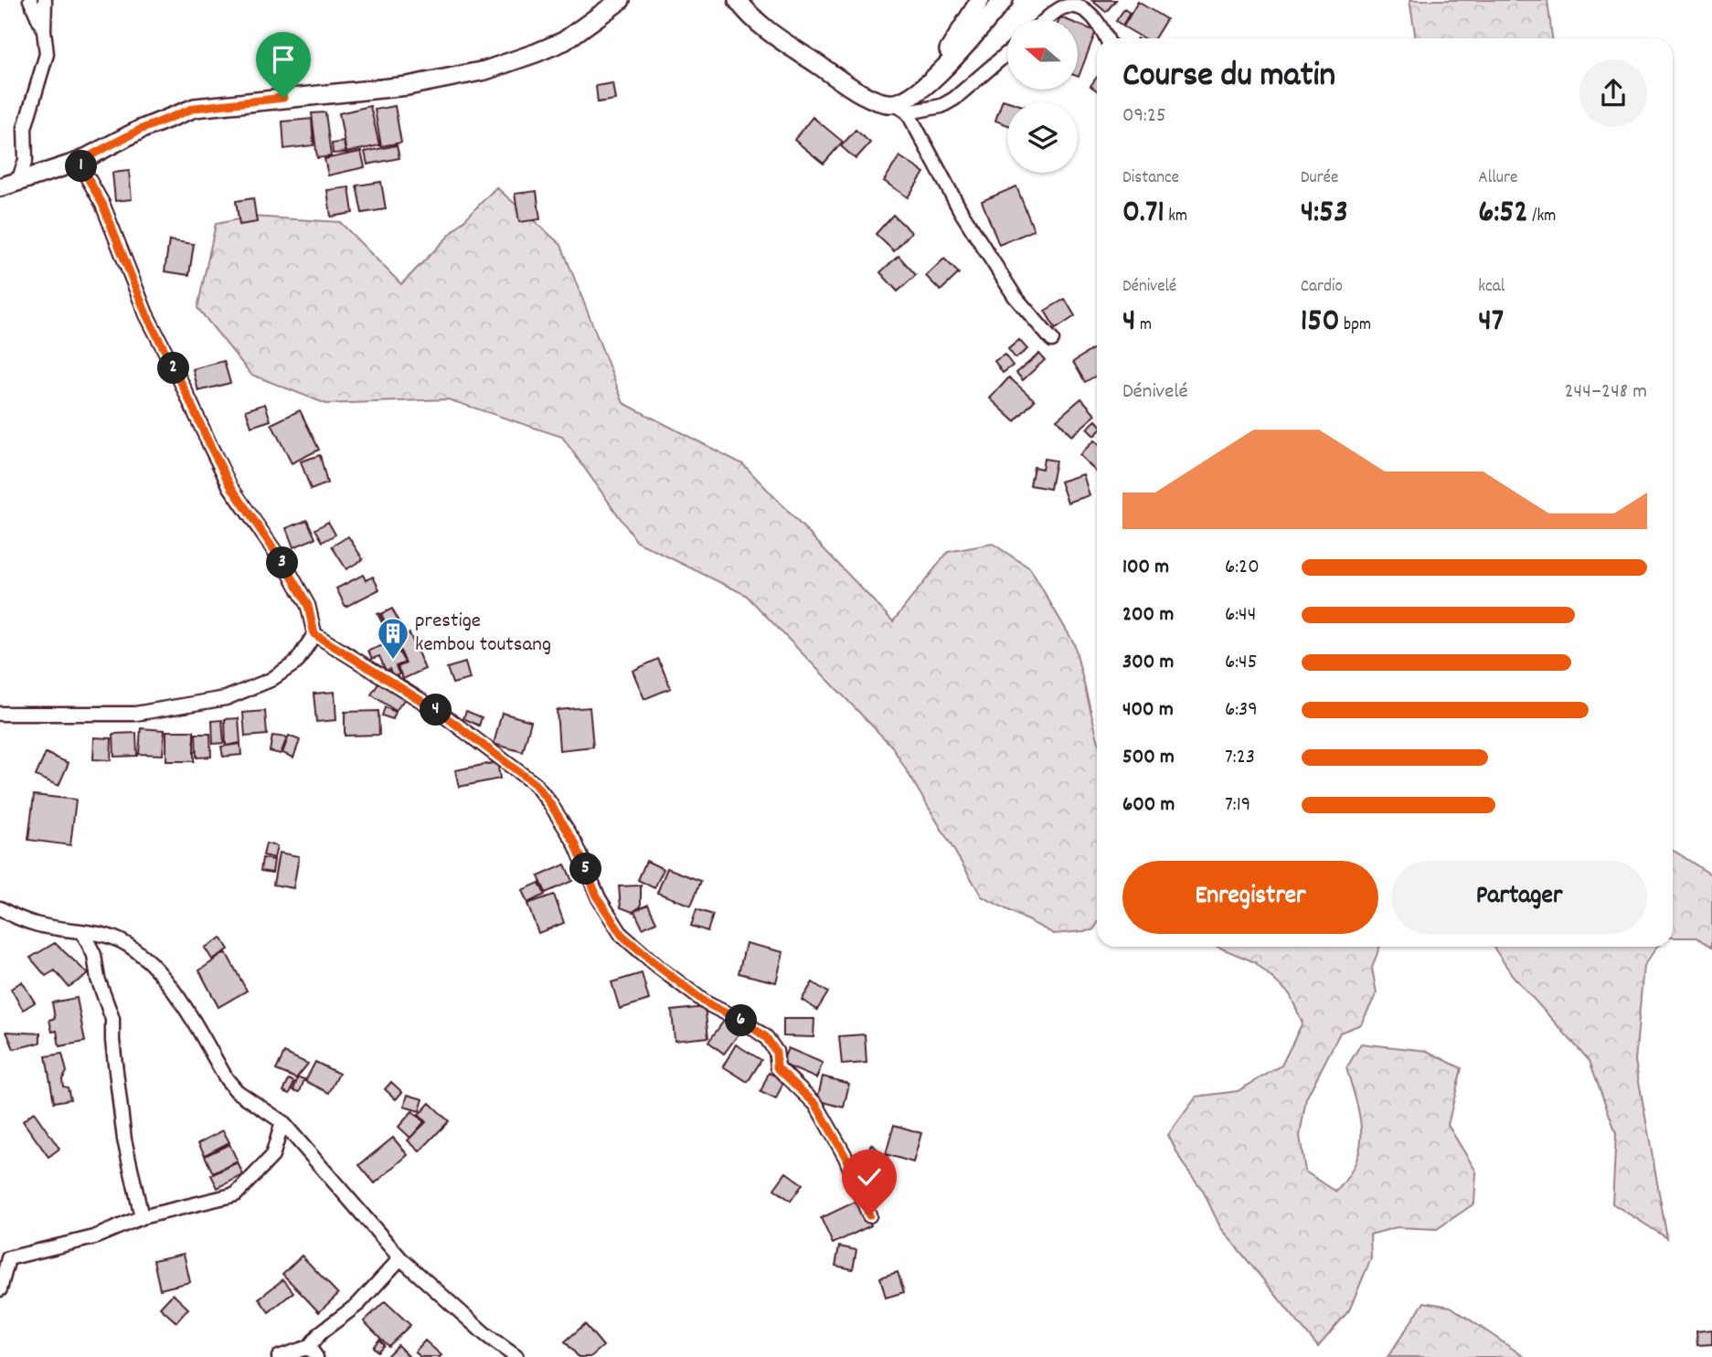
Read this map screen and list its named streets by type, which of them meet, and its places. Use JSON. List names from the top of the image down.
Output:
{
  "places": {
    "building": ["prestige kembou toutsang"]
  },
  "north": "left",
  "page": {
    "heading": ["Course du matin", "09:25"],
    "stats": [
      ["Distance", "0.71 km"],
      ["Durée", "4:53"],
      ["Allure", "6:52 /km"],
      ["Dénivelé", "4 m"],
      ["Cardio", "150 bpm"],
      ["kcal", "47"]
    ],
    "pins": [
      "1",
      "2",
      "3",
      "4",
      "5",
      "6"
    ],
    "chart": ["Dénivelé", "244–248 m"],
    "list": [
      {
        "name": "100 m",
        "note": "6:20"
      },
      {
        "name": "200 m",
        "note": "6:44"
      },
      {
        "name": "300 m",
        "note": "6:45"
      },
      {
        "name": "400 m",
        "note": "6:39"
      },
      {
        "name": "500 m",
        "note": "7:23"
      },
      {
        "name": "600 m",
        "note": "7:19"
      }
    ],
    "buttons": ["Enregistrer", "Partager"]
  }
}
